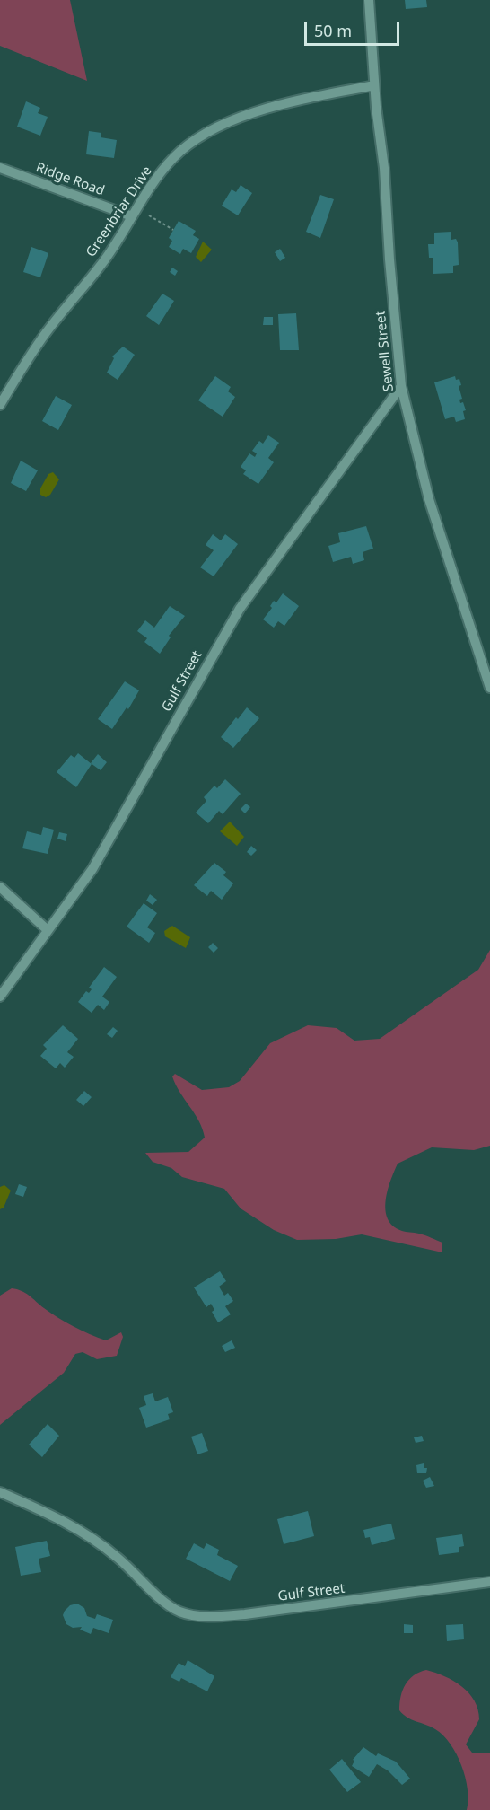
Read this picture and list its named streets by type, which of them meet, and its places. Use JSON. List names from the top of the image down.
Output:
{
  "streets": {
    "street": [
      "Ridge Road",
      "Greenbriar Drive",
      "Sewell Street",
      "Gulf Street"
    ]
  },
  "crossings": [
    ["Ridge Road", "Greenbriar Drive"],
    ["Greenbriar Drive", "Sewell Street"],
    ["Sewell Street", "Gulf Street"]
  ],
  "scale_bar": "50 m"
}
